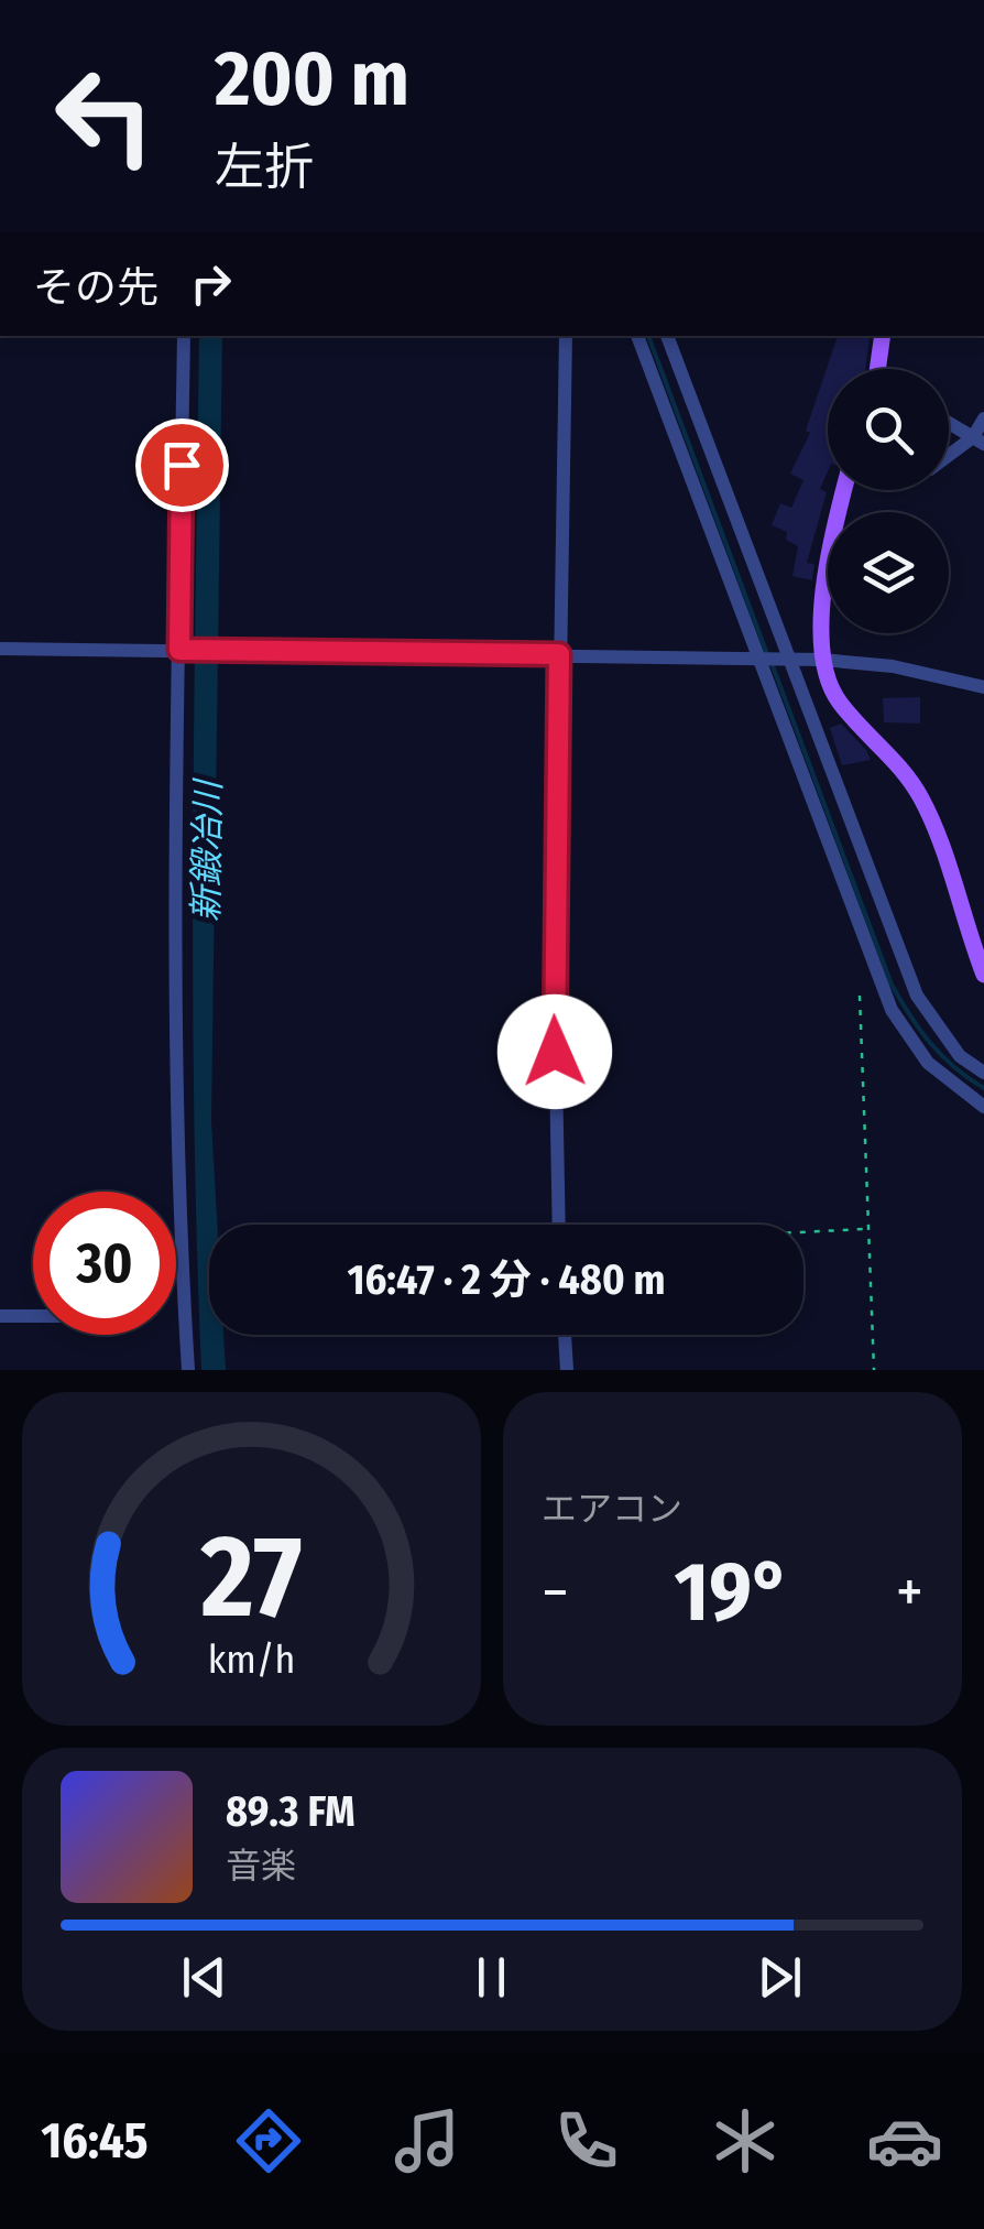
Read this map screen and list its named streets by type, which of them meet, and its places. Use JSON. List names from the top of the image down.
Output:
{
  "water": ["新鍛冶川"],
  "page": {
    "turn": ["200 m", "左折"],
    "then": "その先",
    "limit": "30",
    "trip": "16:47 · 2 分 · 480 m",
    "tile": "エアコン",
    "heat": ["−", "19°", "+"],
    "song": ["89.3 FM", "音楽"],
    "tabs": "16:45",
    "gauge": ["27", "km/h"]
  }
}
